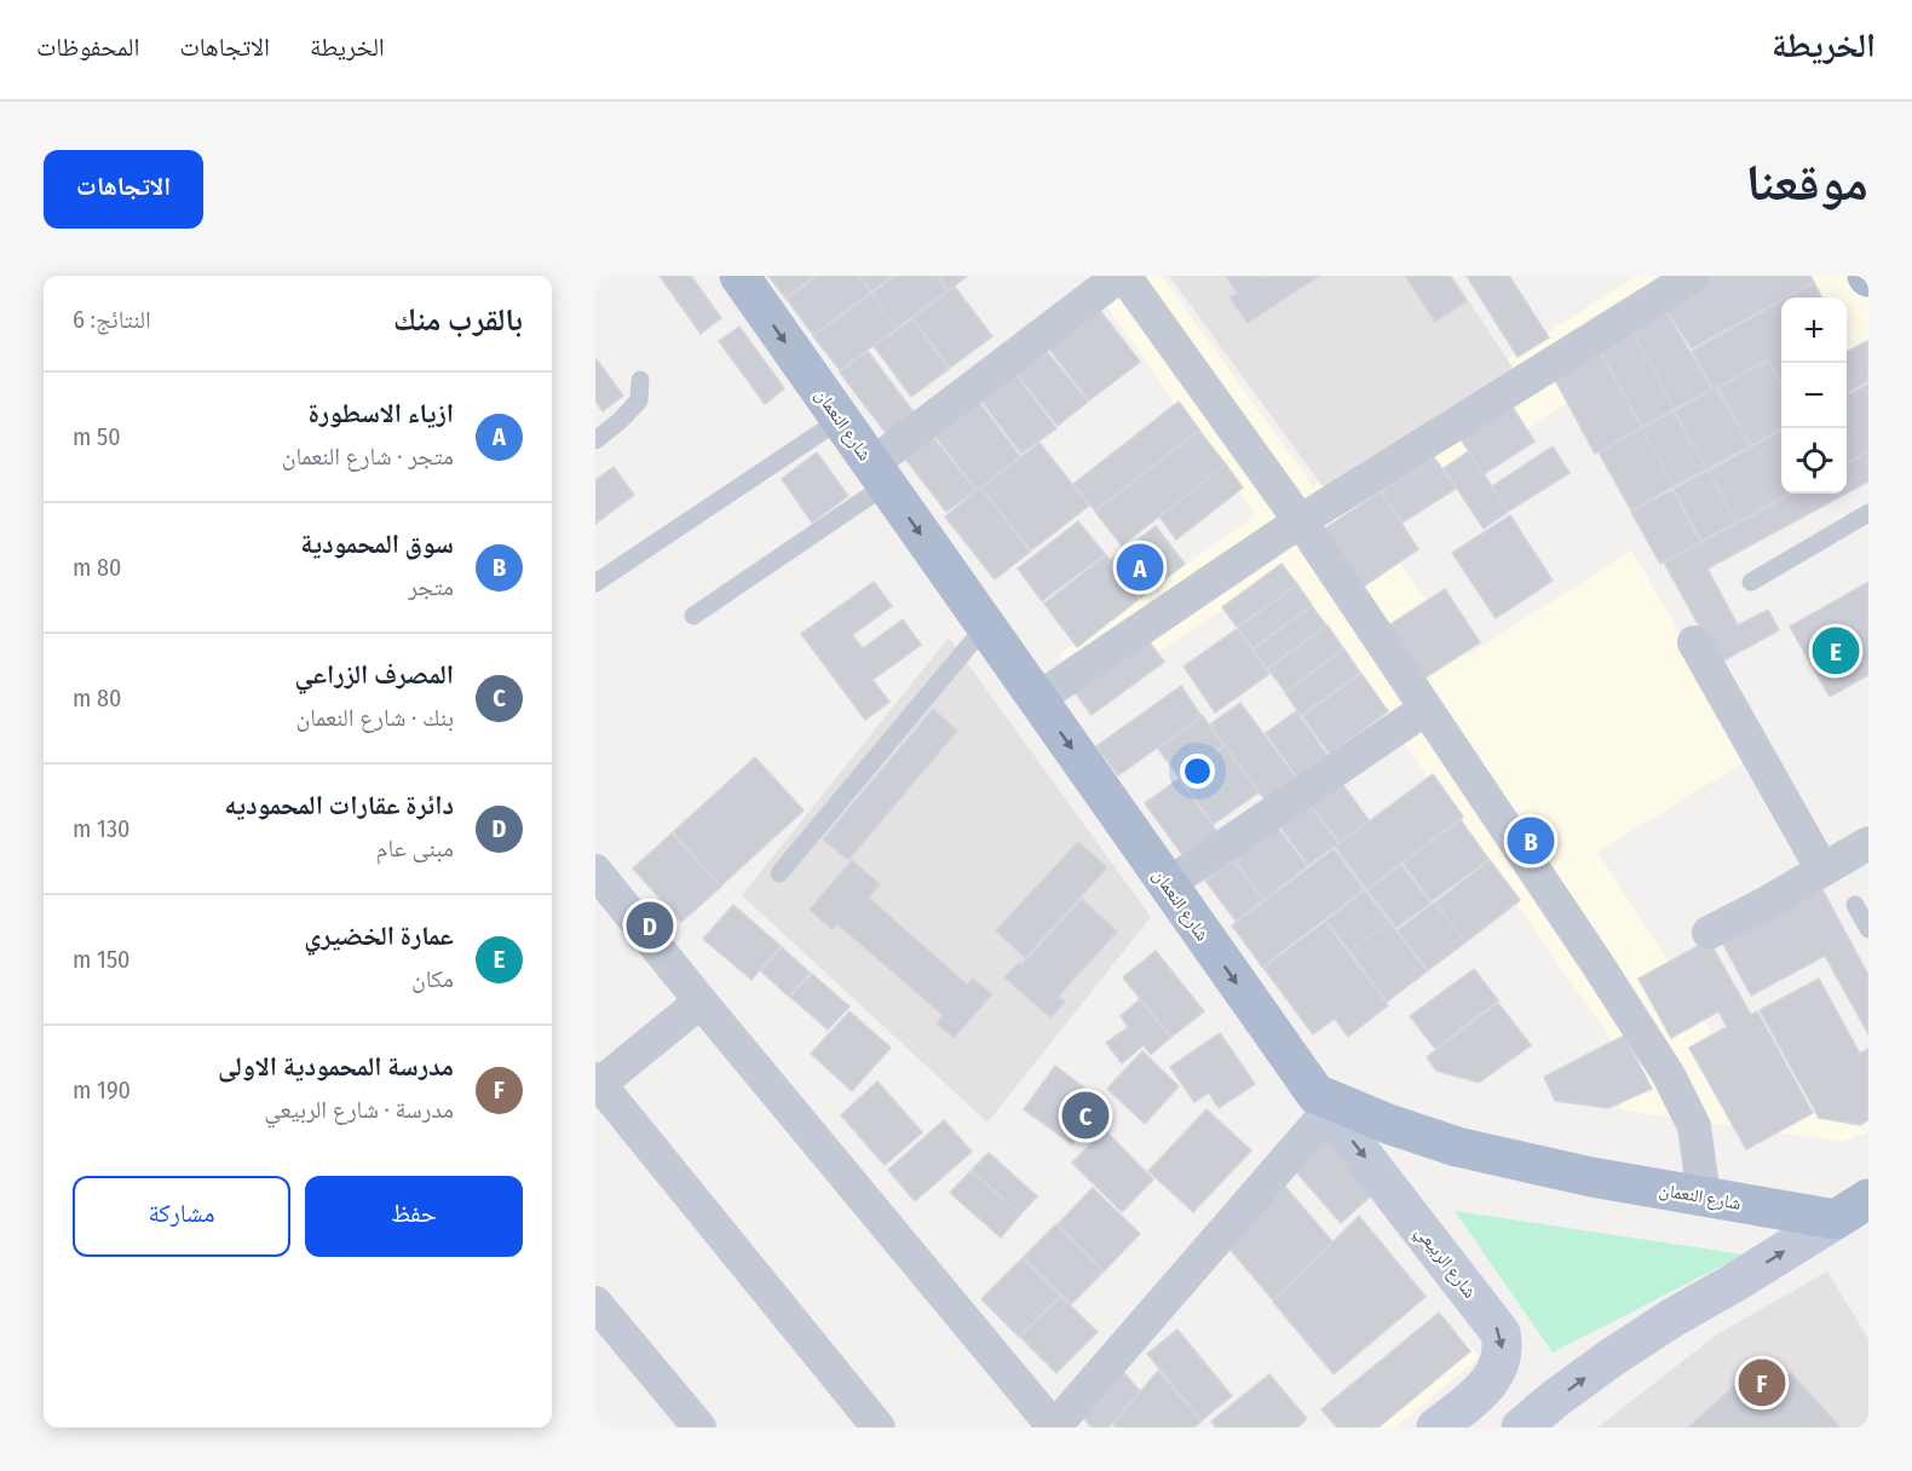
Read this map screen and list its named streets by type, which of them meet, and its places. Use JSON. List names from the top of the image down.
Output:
{
  "streets": {
    "main road": ["شارع النعمان"],
    "street": ["شارع الربيعي"]
  },
  "crossings": [
    ["شارع النعمان", "شارع الربيعي"]
  ],
  "one_way": ["شارع النعمان"],
  "page": {
    "header": "الخريطة",
    "nav": ["الخريطة", "الاتجاهات", "المحفوظات"],
    "title": "موقعنا",
    "buttons": [
      "الاتجاهات",
      ["حفظ", "مشاركة"]
    ],
    "heading": ["بالقرب منك", "النتائج: 6"],
    "map_buttons": ["+", "−"],
    "list": [
      {
        "mark": "A",
        "name": "ازياء الاسطورة",
        "note": "متجر · شارع النعمان",
        "value": "50 m"
      },
      {
        "mark": "B",
        "name": "سوق المحمودية",
        "note": "متجر",
        "value": "80 m"
      },
      {
        "mark": "C",
        "name": "المصرف الزراعي",
        "note": "بنك · شارع النعمان",
        "value": "80 m"
      },
      {
        "mark": "D",
        "name": "دائرة عقارات المحموديه",
        "note": "مبنى عام",
        "value": "130 m"
      },
      {
        "mark": "E",
        "name": "عمارة الخضيري",
        "note": "مكان",
        "value": "150 m"
      },
      {
        "mark": "F",
        "name": "مدرسة المحمودية الاولى",
        "note": "مدرسة · شارع الربيعي",
        "value": "190 m"
      }
    ],
    "pins": [
      "A",
      "E",
      "B",
      "D",
      "C",
      "F"
    ]
  }
}
